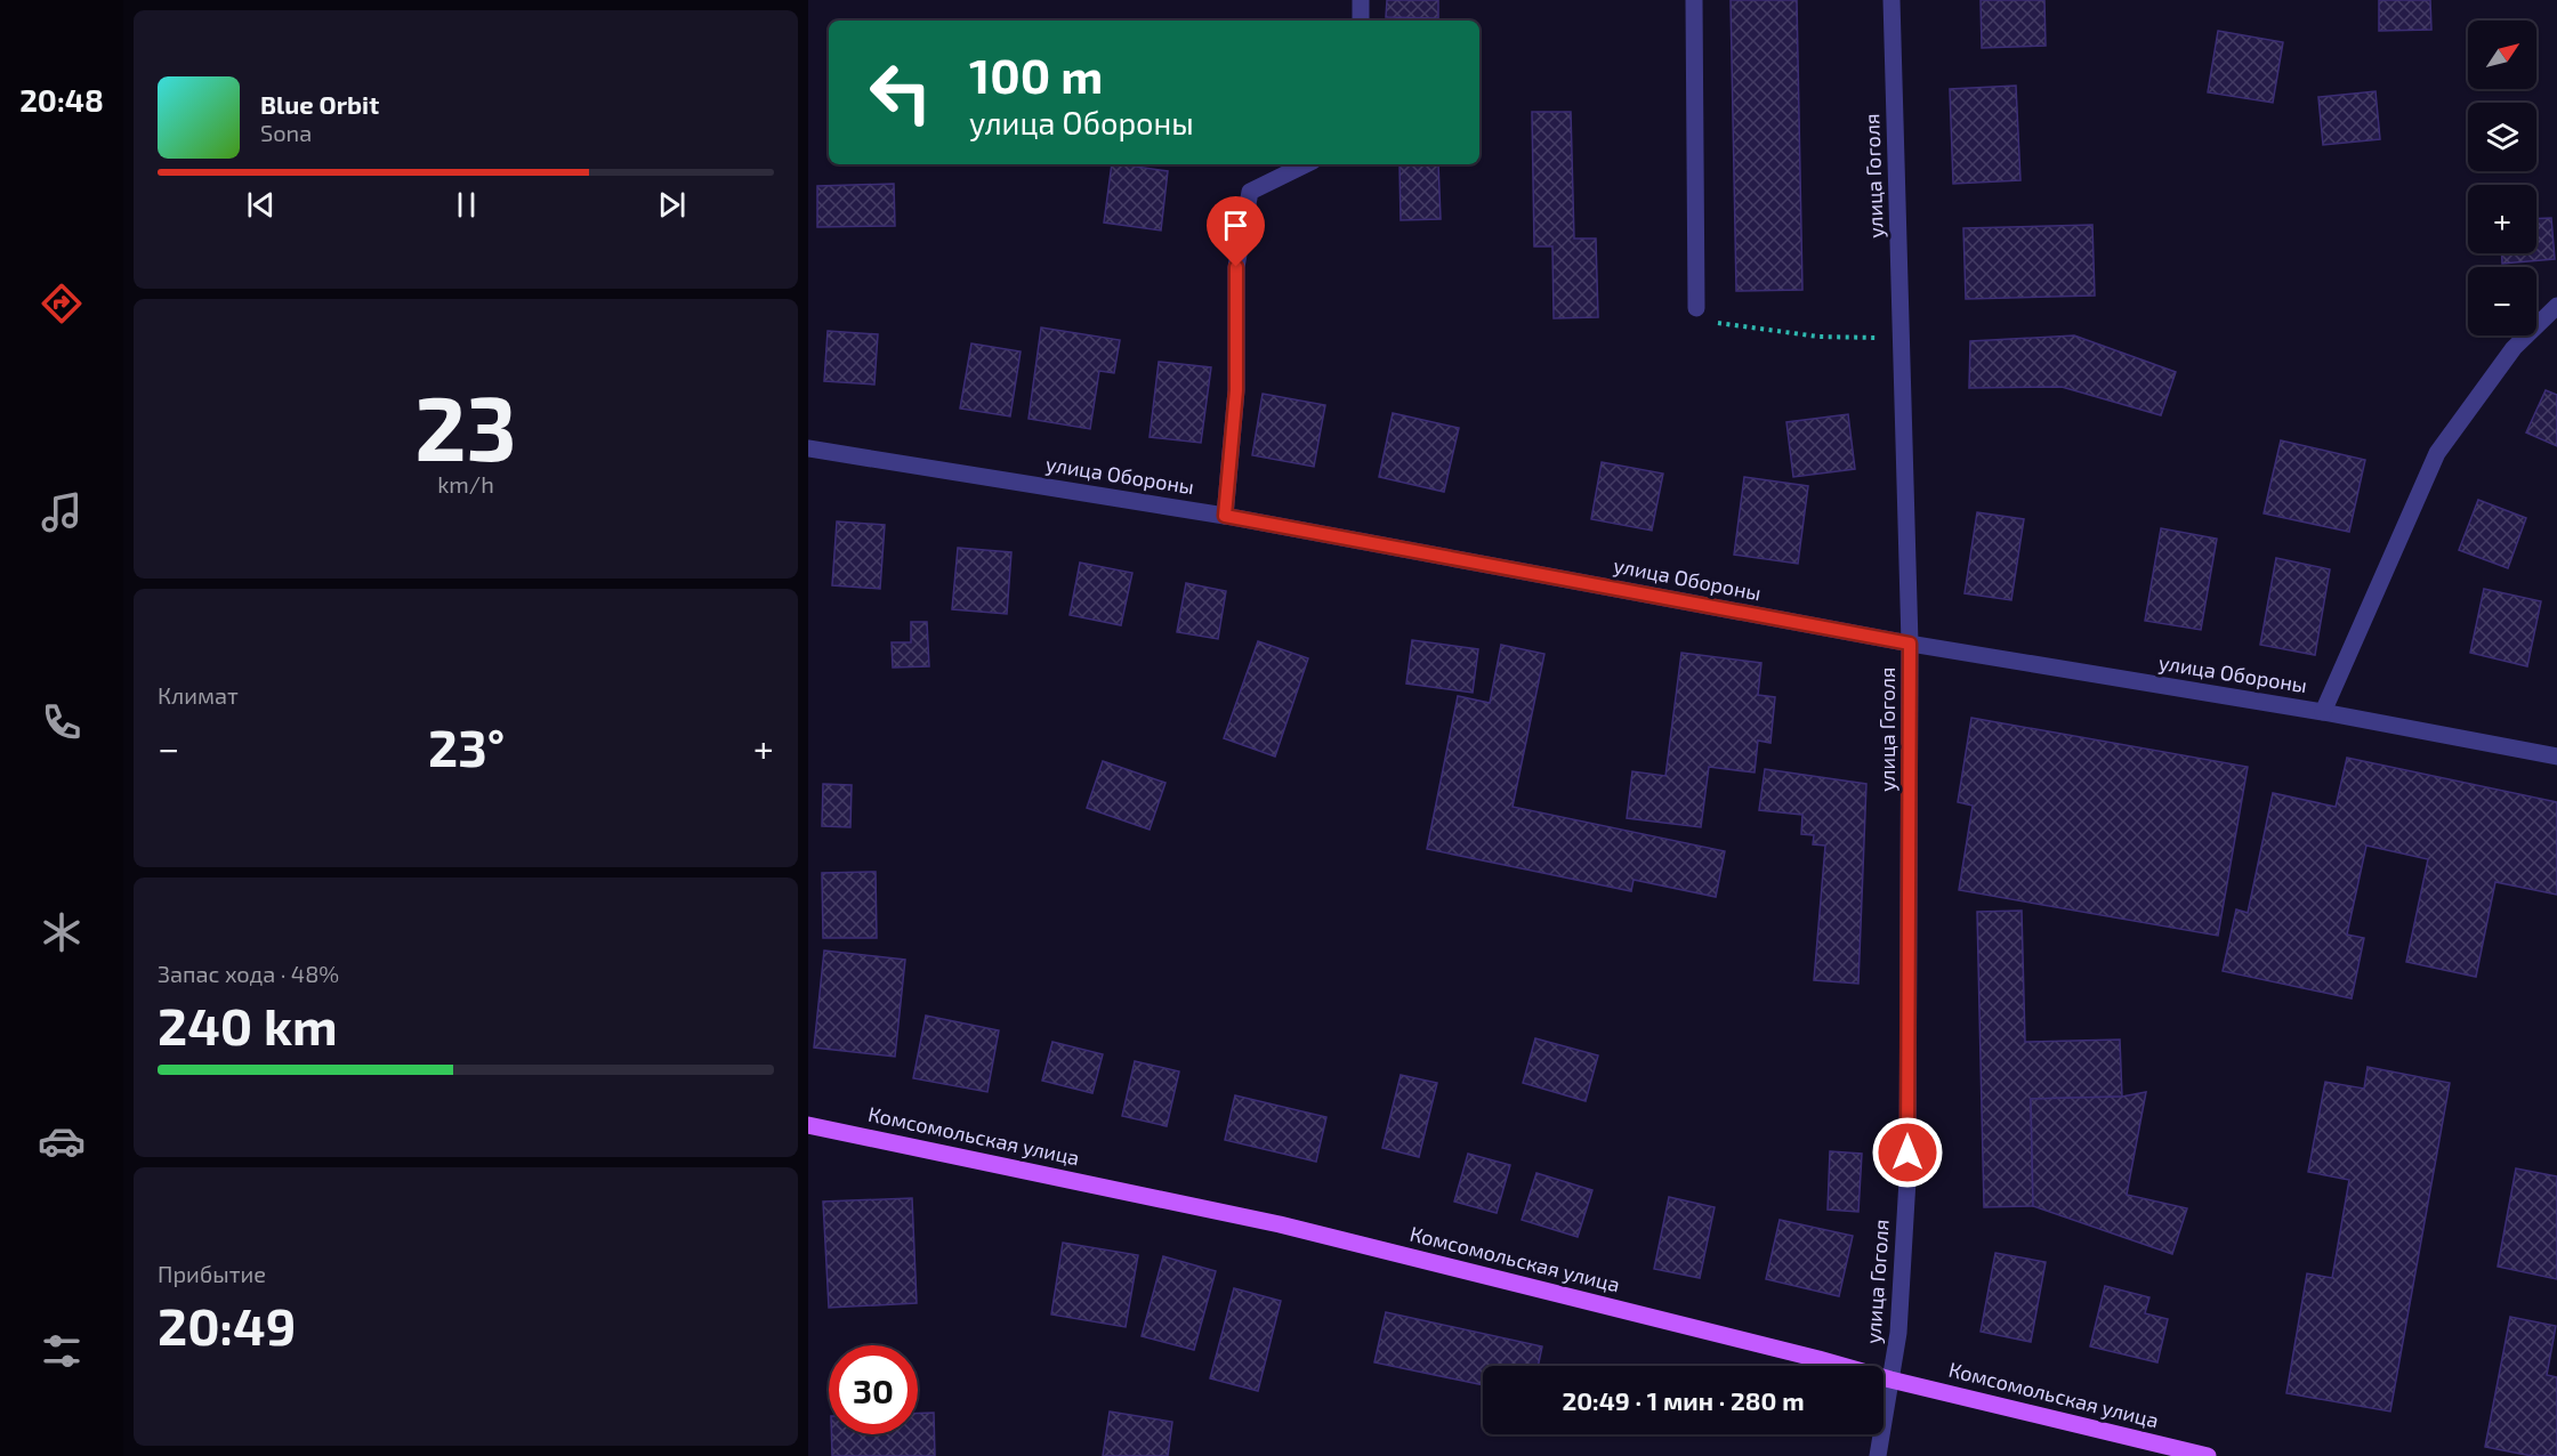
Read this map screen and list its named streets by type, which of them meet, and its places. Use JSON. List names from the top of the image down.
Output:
{
  "streets": {
    "main road": ["Комсомольская улица"],
    "street": ["улица Гоголя", "улица Обороны"]
  },
  "crossings": [
    ["улица Гоголя", "улица Обороны"],
    ["улица Гоголя", "Комсомольская улица"]
  ],
  "north": "top right",
  "page": {
    "tabs": "20:48",
    "map_buttons": ["+", "−"],
    "turn": ["100 m", "улица Обороны"],
    "song": ["Blue Orbit", "Sona"],
    "tile": [
      ["23", "km/h"],
      "Климат",
      ["Запас хода · 48%", "240 km"],
      ["Прибытие", "20:49"]
    ],
    "heat": ["−", "23°", "+"],
    "limit": "30",
    "trip": "20:49 · 1 мин · 280 m"
  }
}
